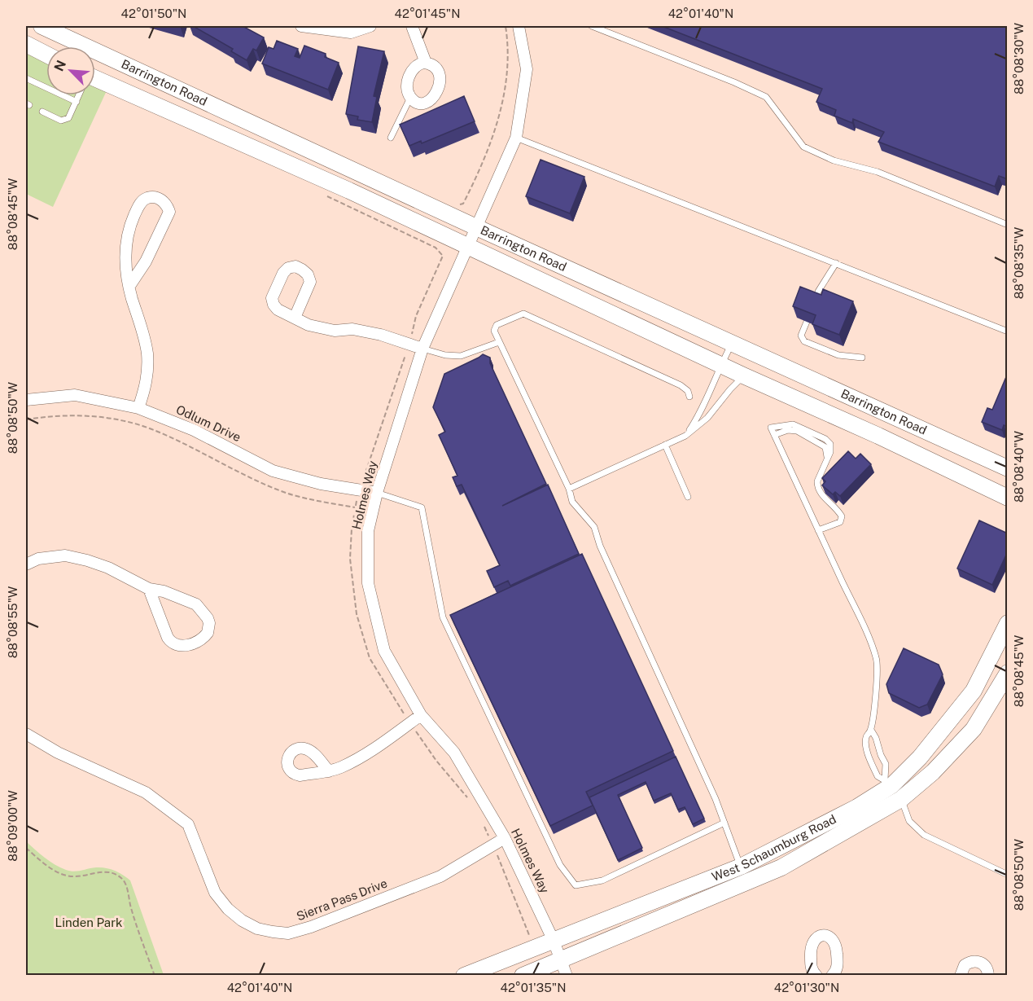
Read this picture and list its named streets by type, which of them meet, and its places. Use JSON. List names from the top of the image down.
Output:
{
  "streets": {
    "main road": ["Barrington Road", "West Schaumburg Road"],
    "street": ["Odlum Drive", "Holmes Way", "Sierra Pass Drive"]
  },
  "crossings": [
    ["Barrington Road", "Holmes Way"],
    ["Odlum Drive", "Holmes Way"],
    ["Holmes Way", "West Schaumburg Road"],
    ["Holmes Way", "Sierra Pass Drive"]
  ],
  "parks": ["Linden Park"],
  "north": "top left",
  "coordinates": [
    "42°01'50\"N",
    "42°01'45\"N",
    "42°01'40\"N",
    "88°08'30\"W",
    "88°08'45\"W",
    "88°08'35\"W",
    "88°08'50\"W",
    "88°08'40\"W",
    "88°08'55\"W",
    "88°09'00\"W",
    "42°01'35\"N",
    "42°01'30\"N"
  ]
}
